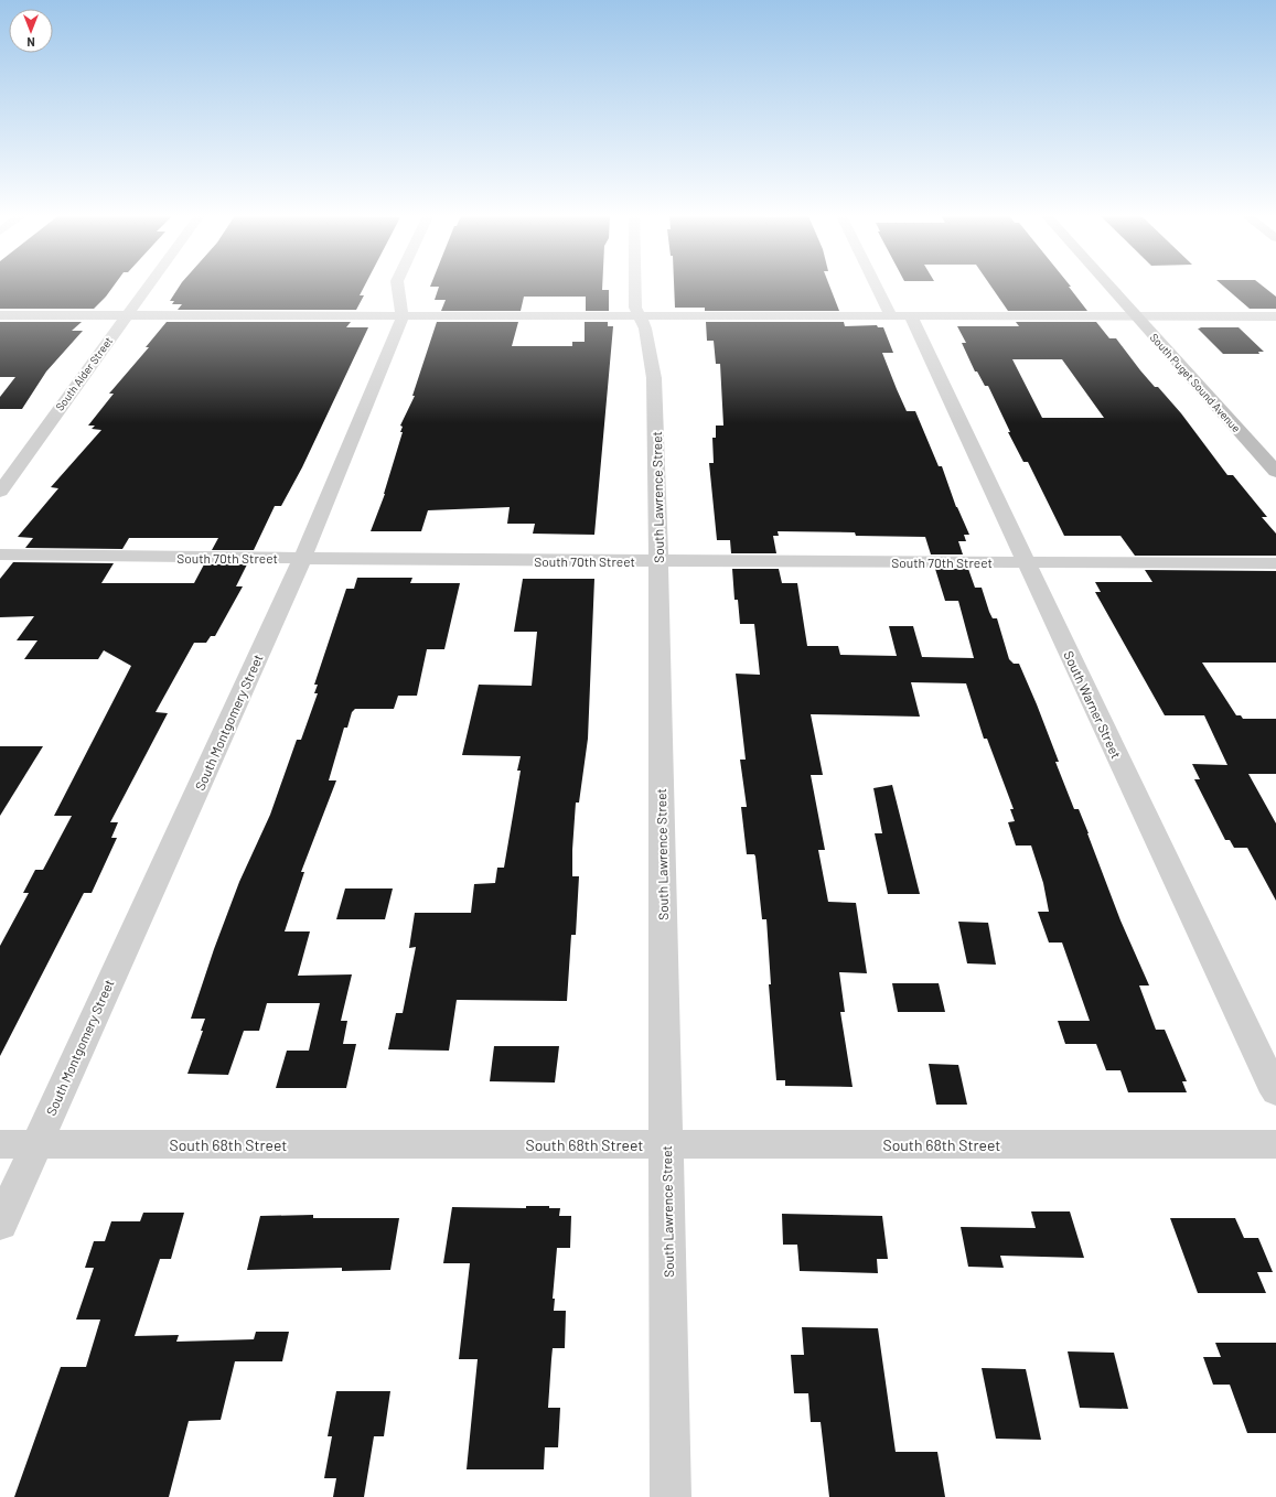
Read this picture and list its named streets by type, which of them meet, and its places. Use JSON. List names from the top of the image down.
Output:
{
  "streets": {
    "street": [
      "South Alder Street",
      "South Puget Sound Avenue",
      "South Lawrence Street",
      "South 70th Street",
      "South Warner Street",
      "South Montgomery Street",
      "South 68th Street"
    ]
  },
  "crossings": [
    ["South Lawrence Street", "South 70th Street"],
    ["South Lawrence Street", "South 68th Street"],
    ["South 70th Street", "South Warner Street"],
    ["South 70th Street", "South Montgomery Street"],
    ["South Montgomery Street", "South 68th Street"]
  ],
  "north": "bottom"
}
